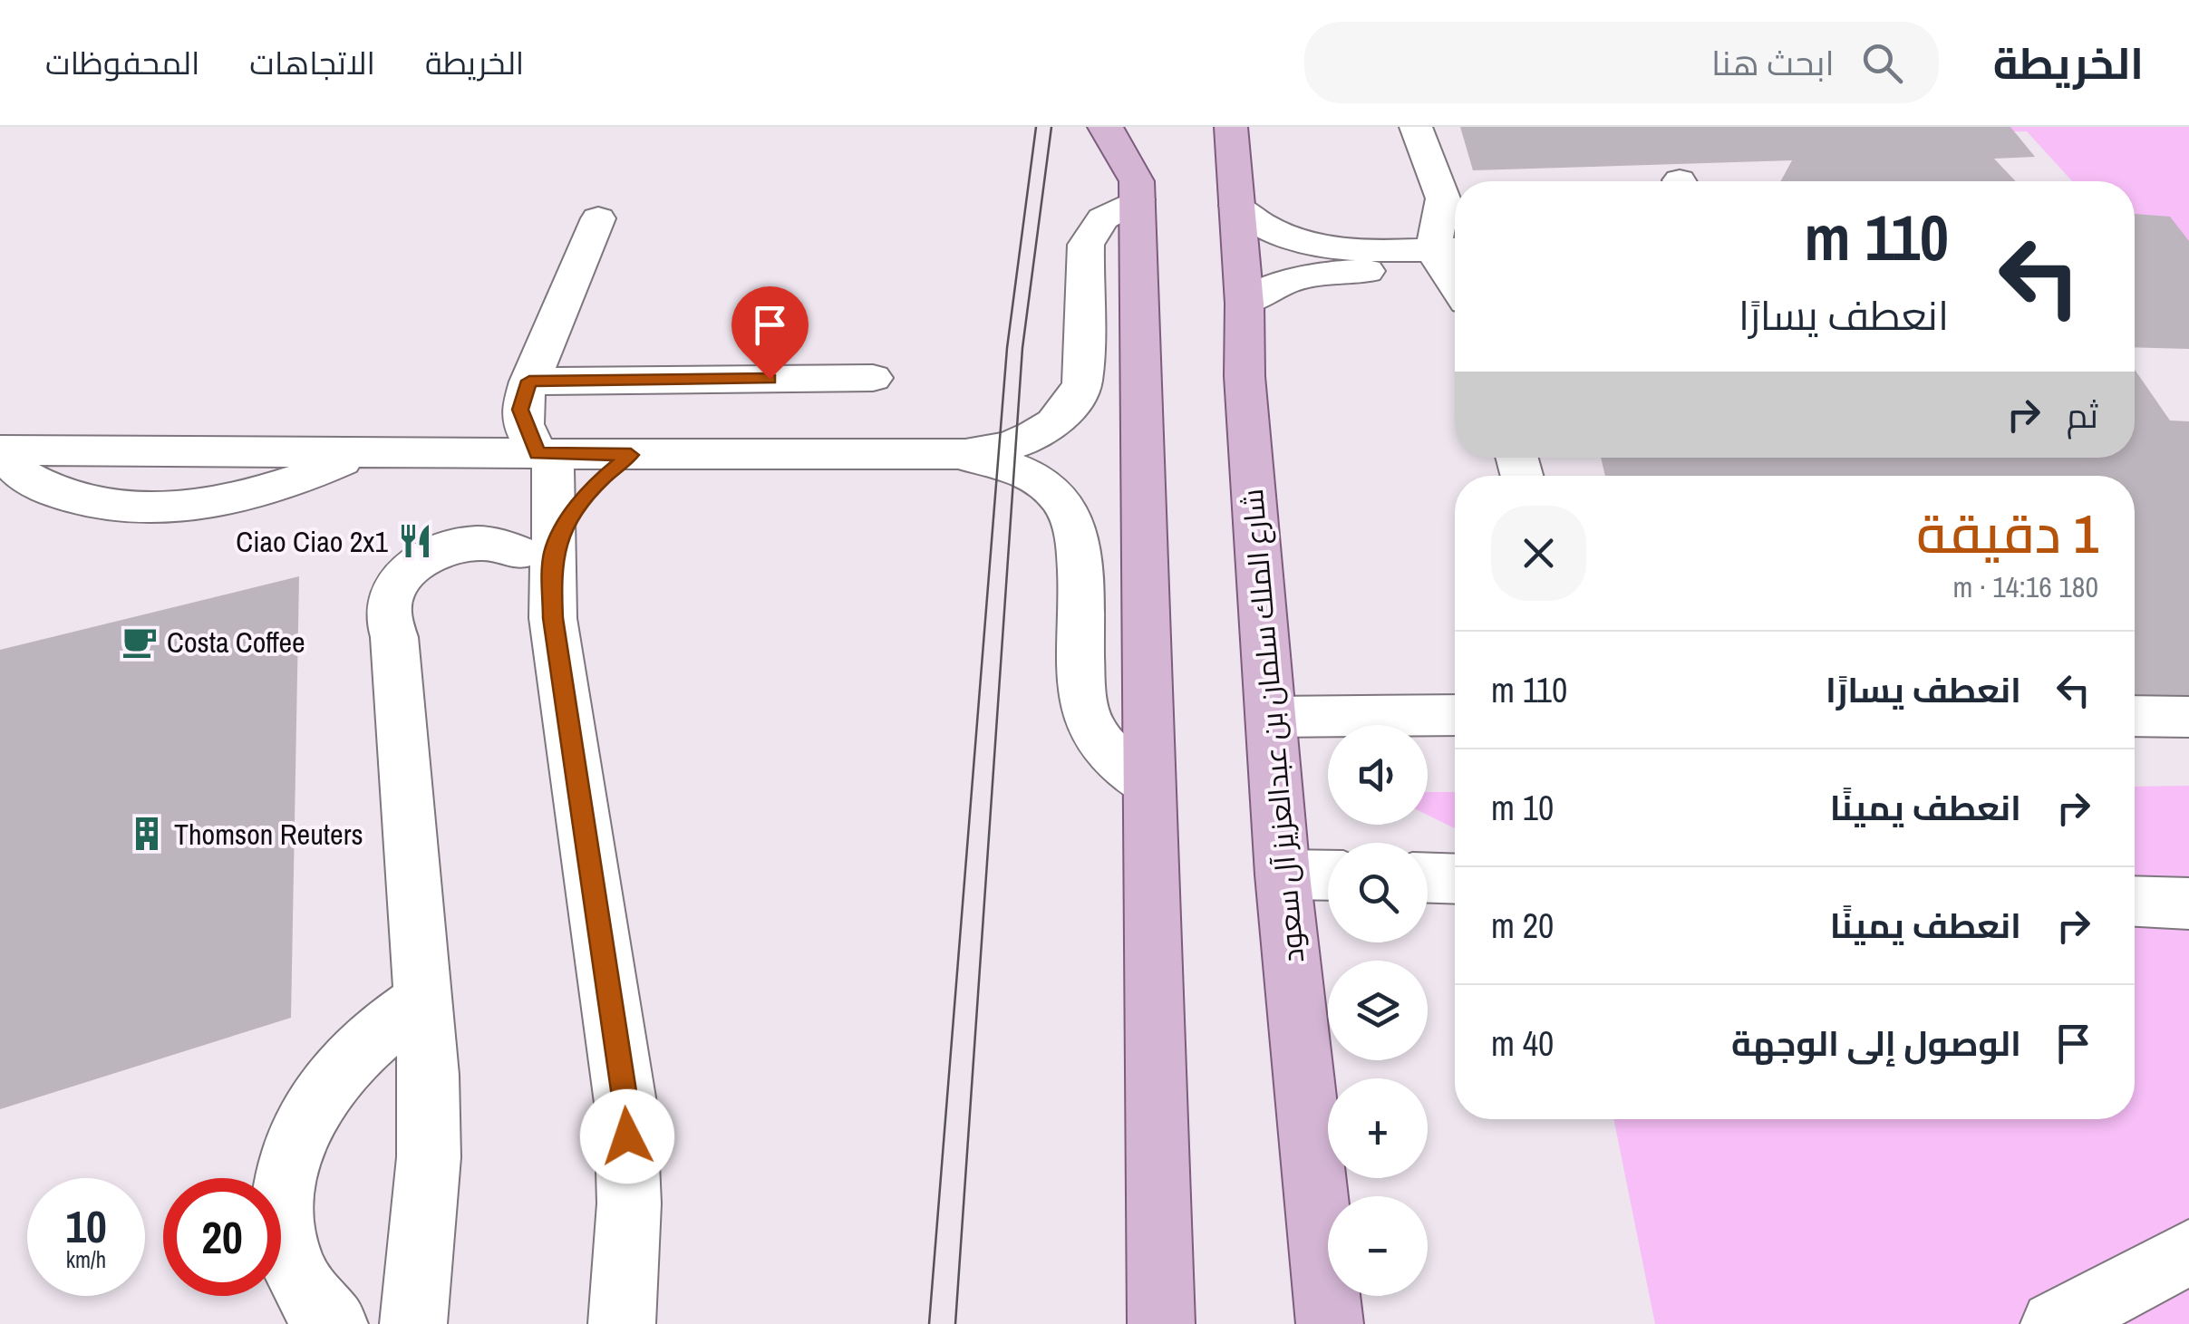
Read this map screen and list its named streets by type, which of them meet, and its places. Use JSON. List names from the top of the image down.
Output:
{
  "streets": {
    "main road": ["شارع الملك سلمان بن عبدالعزيز آل سعود"]
  },
  "places": {
    "restaurant": ["Ciao Ciao 2x1"],
    "cafe": ["Costa Coffee"],
    "building": ["Thomson Reuters"]
  },
  "page": {
    "header": "الخريطة",
    "search": "ابحث هنا",
    "nav": ["الخريطة", "الاتجاهات", "المحفوظات"],
    "turn": ["110 m", "انعطف يسارًا"],
    "then": "ثم",
    "heading": ["1 دقيقة", "180 m · 14:16"],
    "list": [
      {
        "name": "انعطف يسارًا",
        "value": "110 m"
      },
      {
        "name": "انعطف يمينًا",
        "value": "10 m"
      },
      {
        "name": "انعطف يمينًا",
        "value": "20 m"
      },
      {
        "name": "الوصول إلى الوجهة",
        "value": "40 m"
      }
    ],
    "map_buttons": ["+", "−"],
    "speed": "10 km/h",
    "limit": "20"
  }
}
